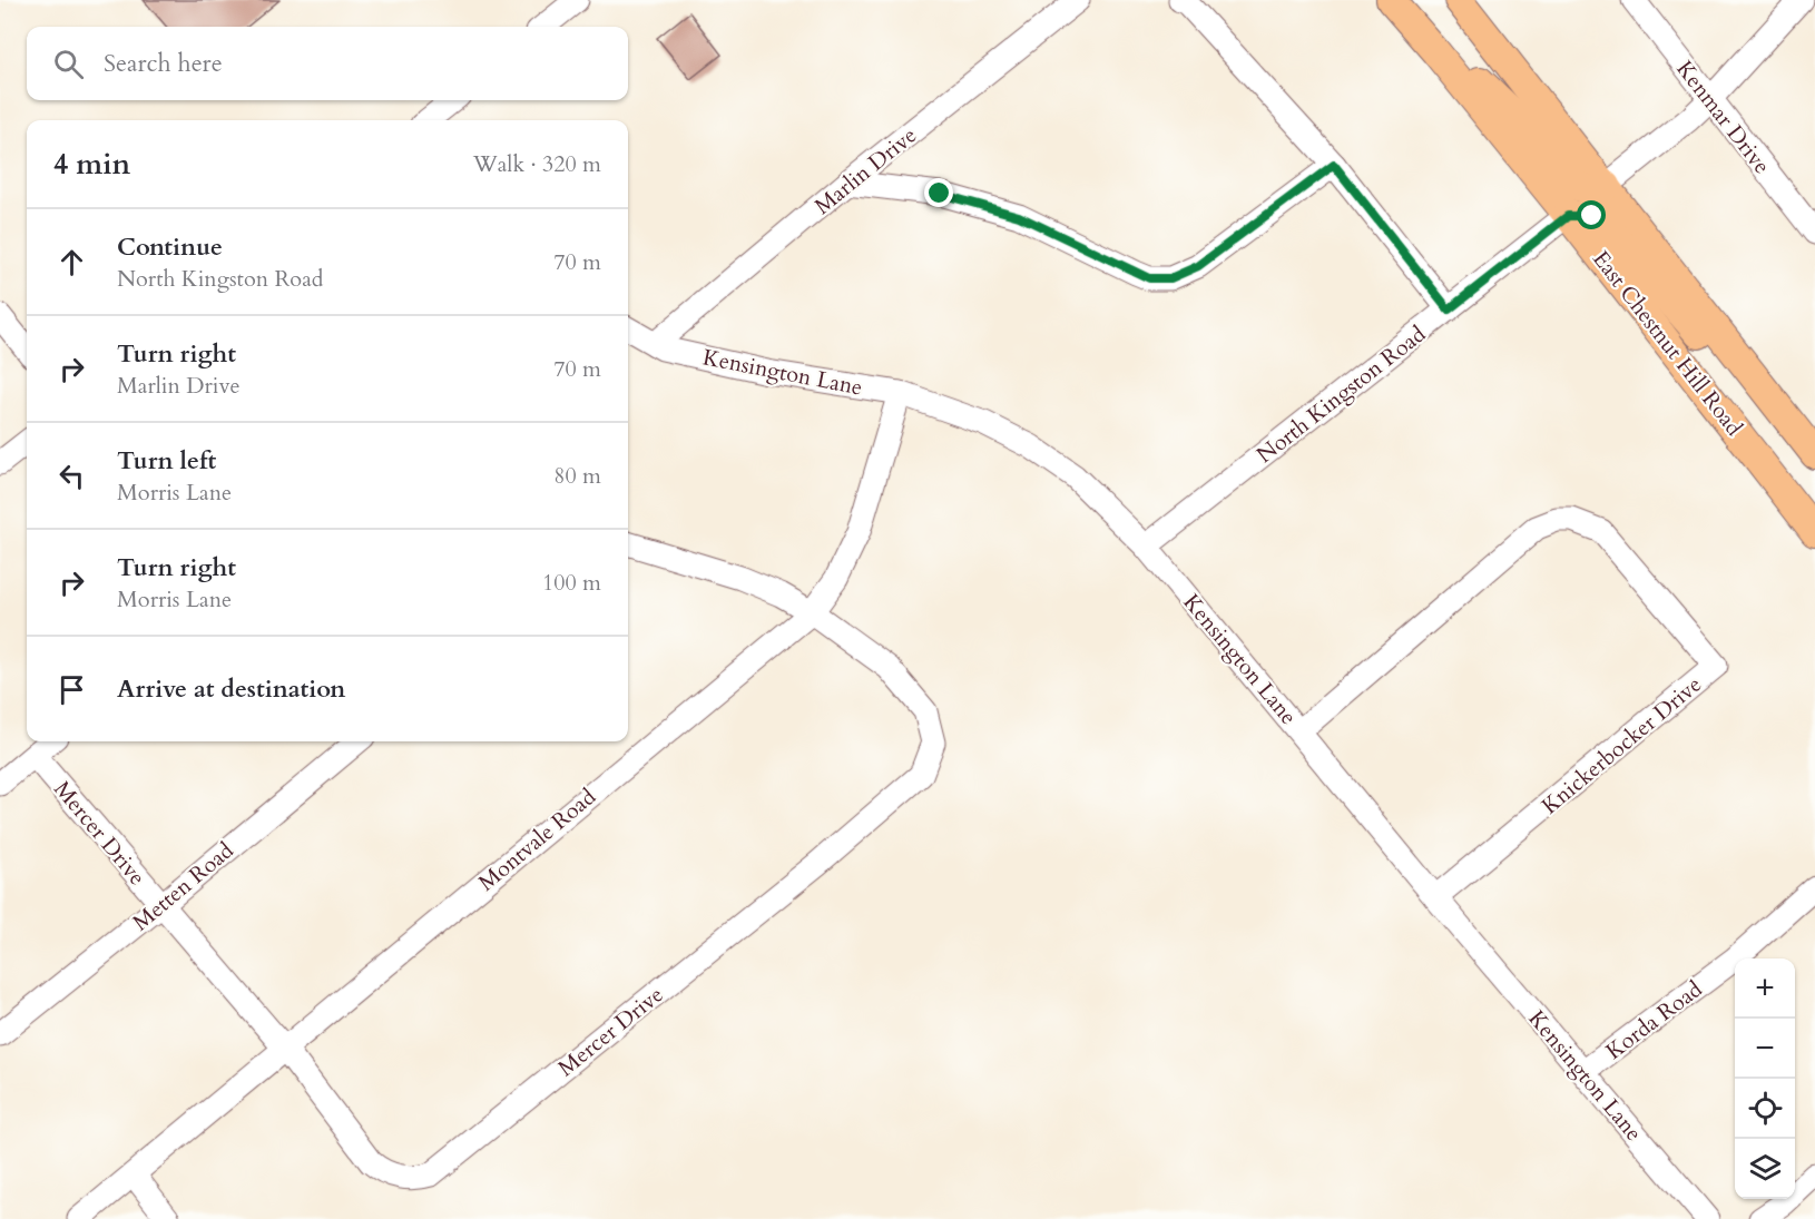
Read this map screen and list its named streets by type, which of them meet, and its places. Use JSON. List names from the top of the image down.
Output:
{
  "streets": {
    "main road": ["East Chestnut Hill Road"],
    "street": [
      "Kenmar Drive",
      "Marlin Drive",
      "Kensington Lane",
      "North Kingston Road",
      "Knickerbocker Drive",
      "Mercer Drive",
      "Montvale Road",
      "Metten Road",
      "Korda Road"
    ]
  },
  "crossings": [
    ["Marlin Drive", "Kensington Lane"],
    ["East Chestnut Hill Road", "North Kingston Road"],
    ["Kensington Lane", "North Kingston Road"],
    ["Kensington Lane", "Knickerbocker Drive"],
    ["Kensington Lane", "Montvale Road"],
    ["Kensington Lane", "Korda Road"],
    ["Mercer Drive", "Montvale Road"],
    ["Mercer Drive", "Metten Road"]
  ],
  "page": {
    "search": "Search here",
    "heading": ["4 min", "Walk · 320 m"],
    "list": [
      ["Continue", "North Kingston Road", "70 m"],
      ["Turn right", "Marlin Drive", "70 m"],
      ["Turn left", "Morris Lane", "80 m"],
      ["Turn right", "Morris Lane", "100 m"],
      "Arrive at destination"
    ],
    "map_buttons": ["+", "−"]
  }
}
